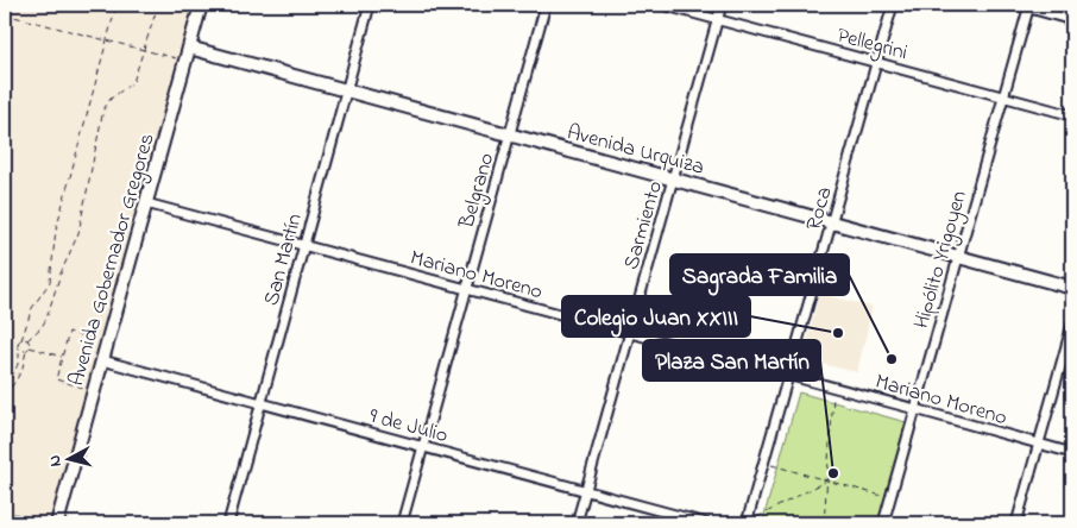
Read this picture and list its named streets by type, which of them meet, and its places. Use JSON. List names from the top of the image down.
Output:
{
  "streets": {
    "street": [
      "Pellegrini",
      "Avenida Urquiza",
      "Belgrano",
      "Roca",
      "Sarmiento",
      "Avenida Gobernador Gregores",
      "San Martín",
      "Hipólito Yrigoyen",
      "Mariano Moreno",
      "9 de Julio"
    ]
  },
  "crossings": [
    ["Pellegrini", "Roca"],
    ["Pellegrini", "Sarmiento"],
    ["Pellegrini", "Hipólito Yrigoyen"],
    ["Avenida Urquiza", "Belgrano"],
    ["Avenida Urquiza", "Roca"],
    ["Avenida Urquiza", "Sarmiento"],
    ["Avenida Urquiza", "Avenida Gobernador Gregores"],
    ["Avenida Urquiza", "San Martín"],
    ["Avenida Urquiza", "Hipólito Yrigoyen"],
    ["Belgrano", "Mariano Moreno"],
    ["Belgrano", "9 de Julio"],
    ["Roca", "Mariano Moreno"],
    ["Sarmiento", "Mariano Moreno"],
    ["Sarmiento", "9 de Julio"],
    ["Avenida Gobernador Gregores", "Mariano Moreno"],
    ["Avenida Gobernador Gregores", "9 de Julio"],
    ["San Martín", "Mariano Moreno"],
    ["San Martín", "9 de Julio"],
    ["Hipólito Yrigoyen", "Mariano Moreno"]
  ],
  "places": ["Colegio Juan XXIII", "Sagrada Familia", "Plaza San Martín"],
  "north": "left"
}
